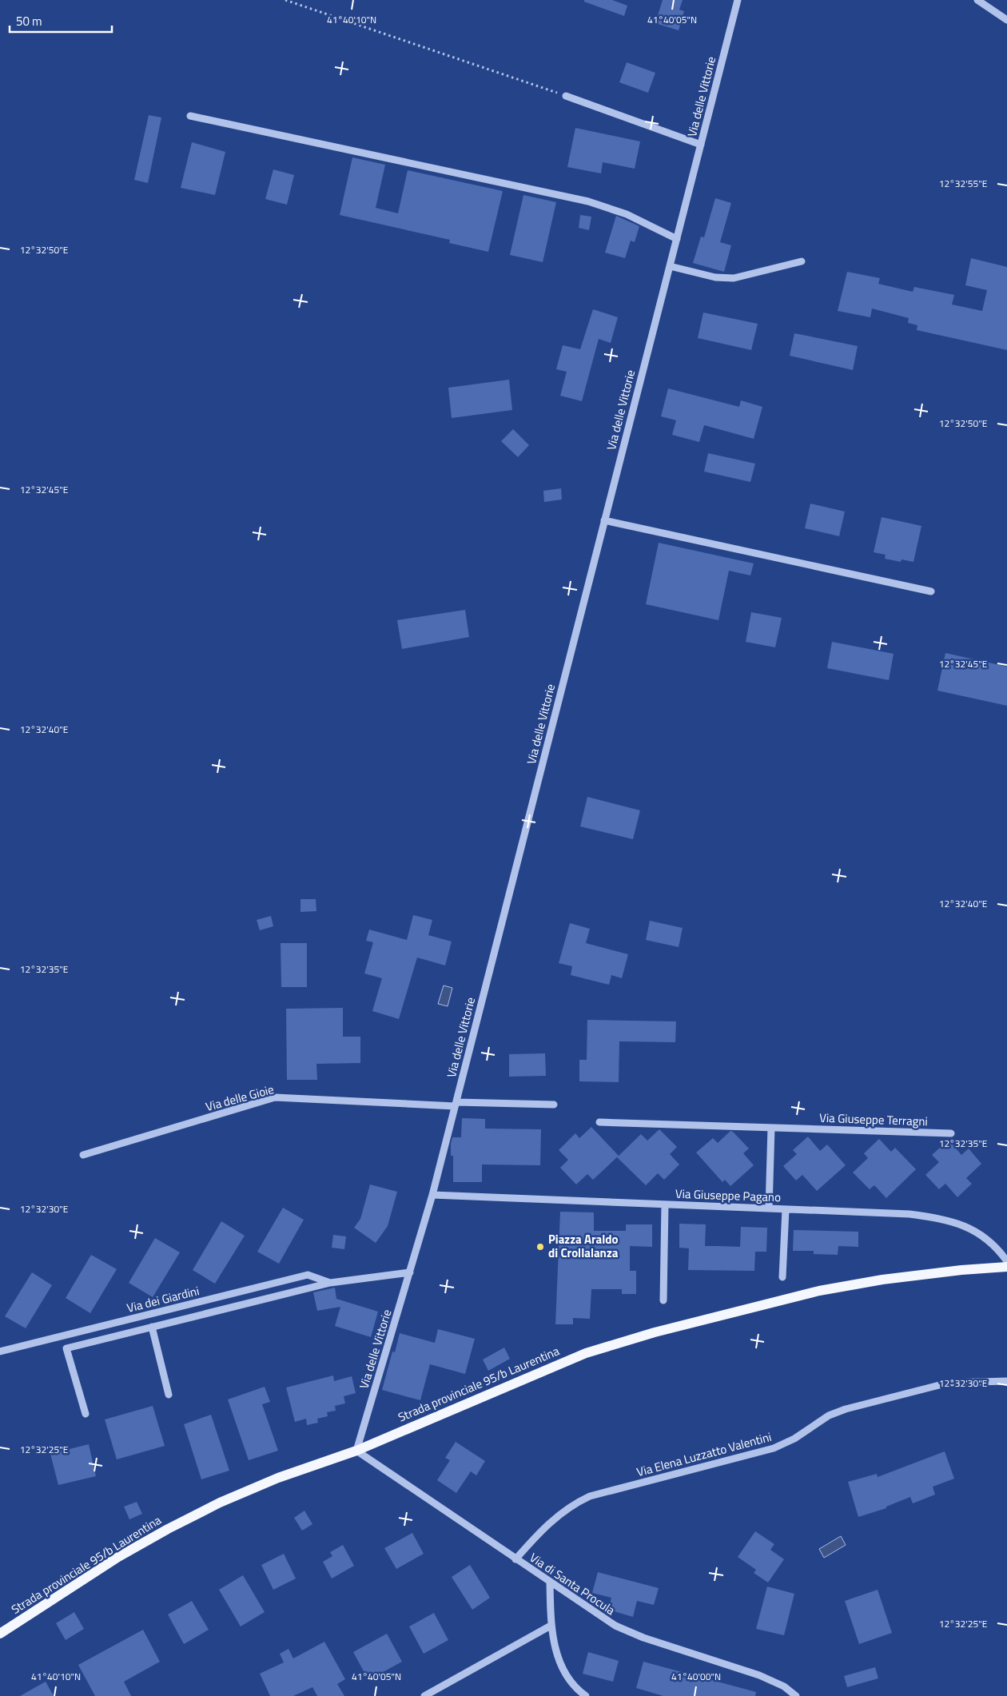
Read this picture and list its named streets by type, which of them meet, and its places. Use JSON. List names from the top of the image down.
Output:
{
  "streets": {
    "main road": ["Strada provinciale 95/b Laurentina"],
    "street": [
      "Via delle Vittorie",
      "Via delle Gioie",
      "Via Giuseppe Terragni",
      "Via Giuseppe Pagano",
      "Via dei Giardini",
      "Via Elena Luzzatto Valentini",
      "Via di Santa Procula"
    ]
  },
  "crossings": [
    ["Via delle Vittorie", "Via delle Gioie"],
    ["Via delle Vittorie", "Via Giuseppe Pagano"],
    ["Via delle Vittorie", "Via dei Giardini"],
    ["Via delle Vittorie", "Strada provinciale 95/b Laurentina"],
    ["Via delle Vittorie", "Via di Santa Procula"],
    ["Strada provinciale 95/b Laurentina", "Via di Santa Procula"],
    ["Via Elena Luzzatto Valentini", "Via di Santa Procula"]
  ],
  "places": ["Piazza Araldo di Crollalanza"],
  "scale_bar": "50 m",
  "coordinates": [
    "41°40'10\"N",
    "41°40'05\"N",
    "12°32'55\"E",
    "12°32'50\"E",
    "12°32'45\"E",
    "12°32'40\"E",
    "12°32'35\"E",
    "12°32'30\"E",
    "12°32'25\"E",
    "41°40'00\"N"
  ]
}
